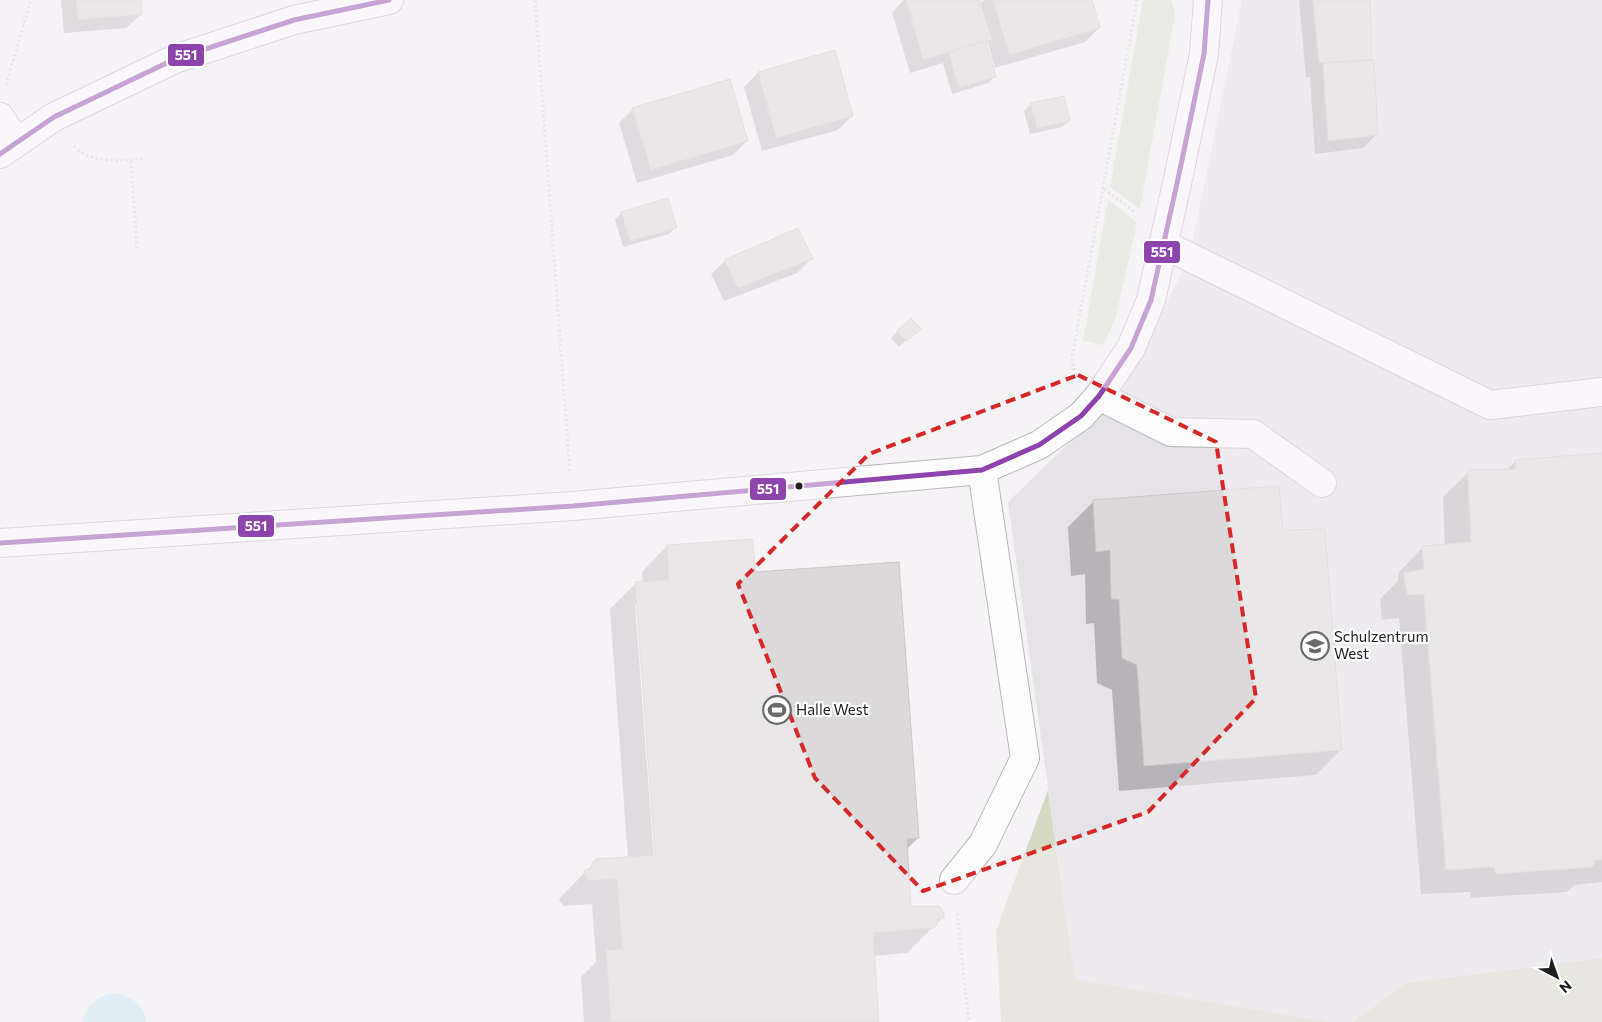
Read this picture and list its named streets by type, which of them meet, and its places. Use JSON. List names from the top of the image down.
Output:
{
  "places": {
    "school or university": ["Schulzentrum West"],
    "sports": ["Halle West"]
  },
  "lines": ["transit line 551"],
  "north": "bottom right"
}
